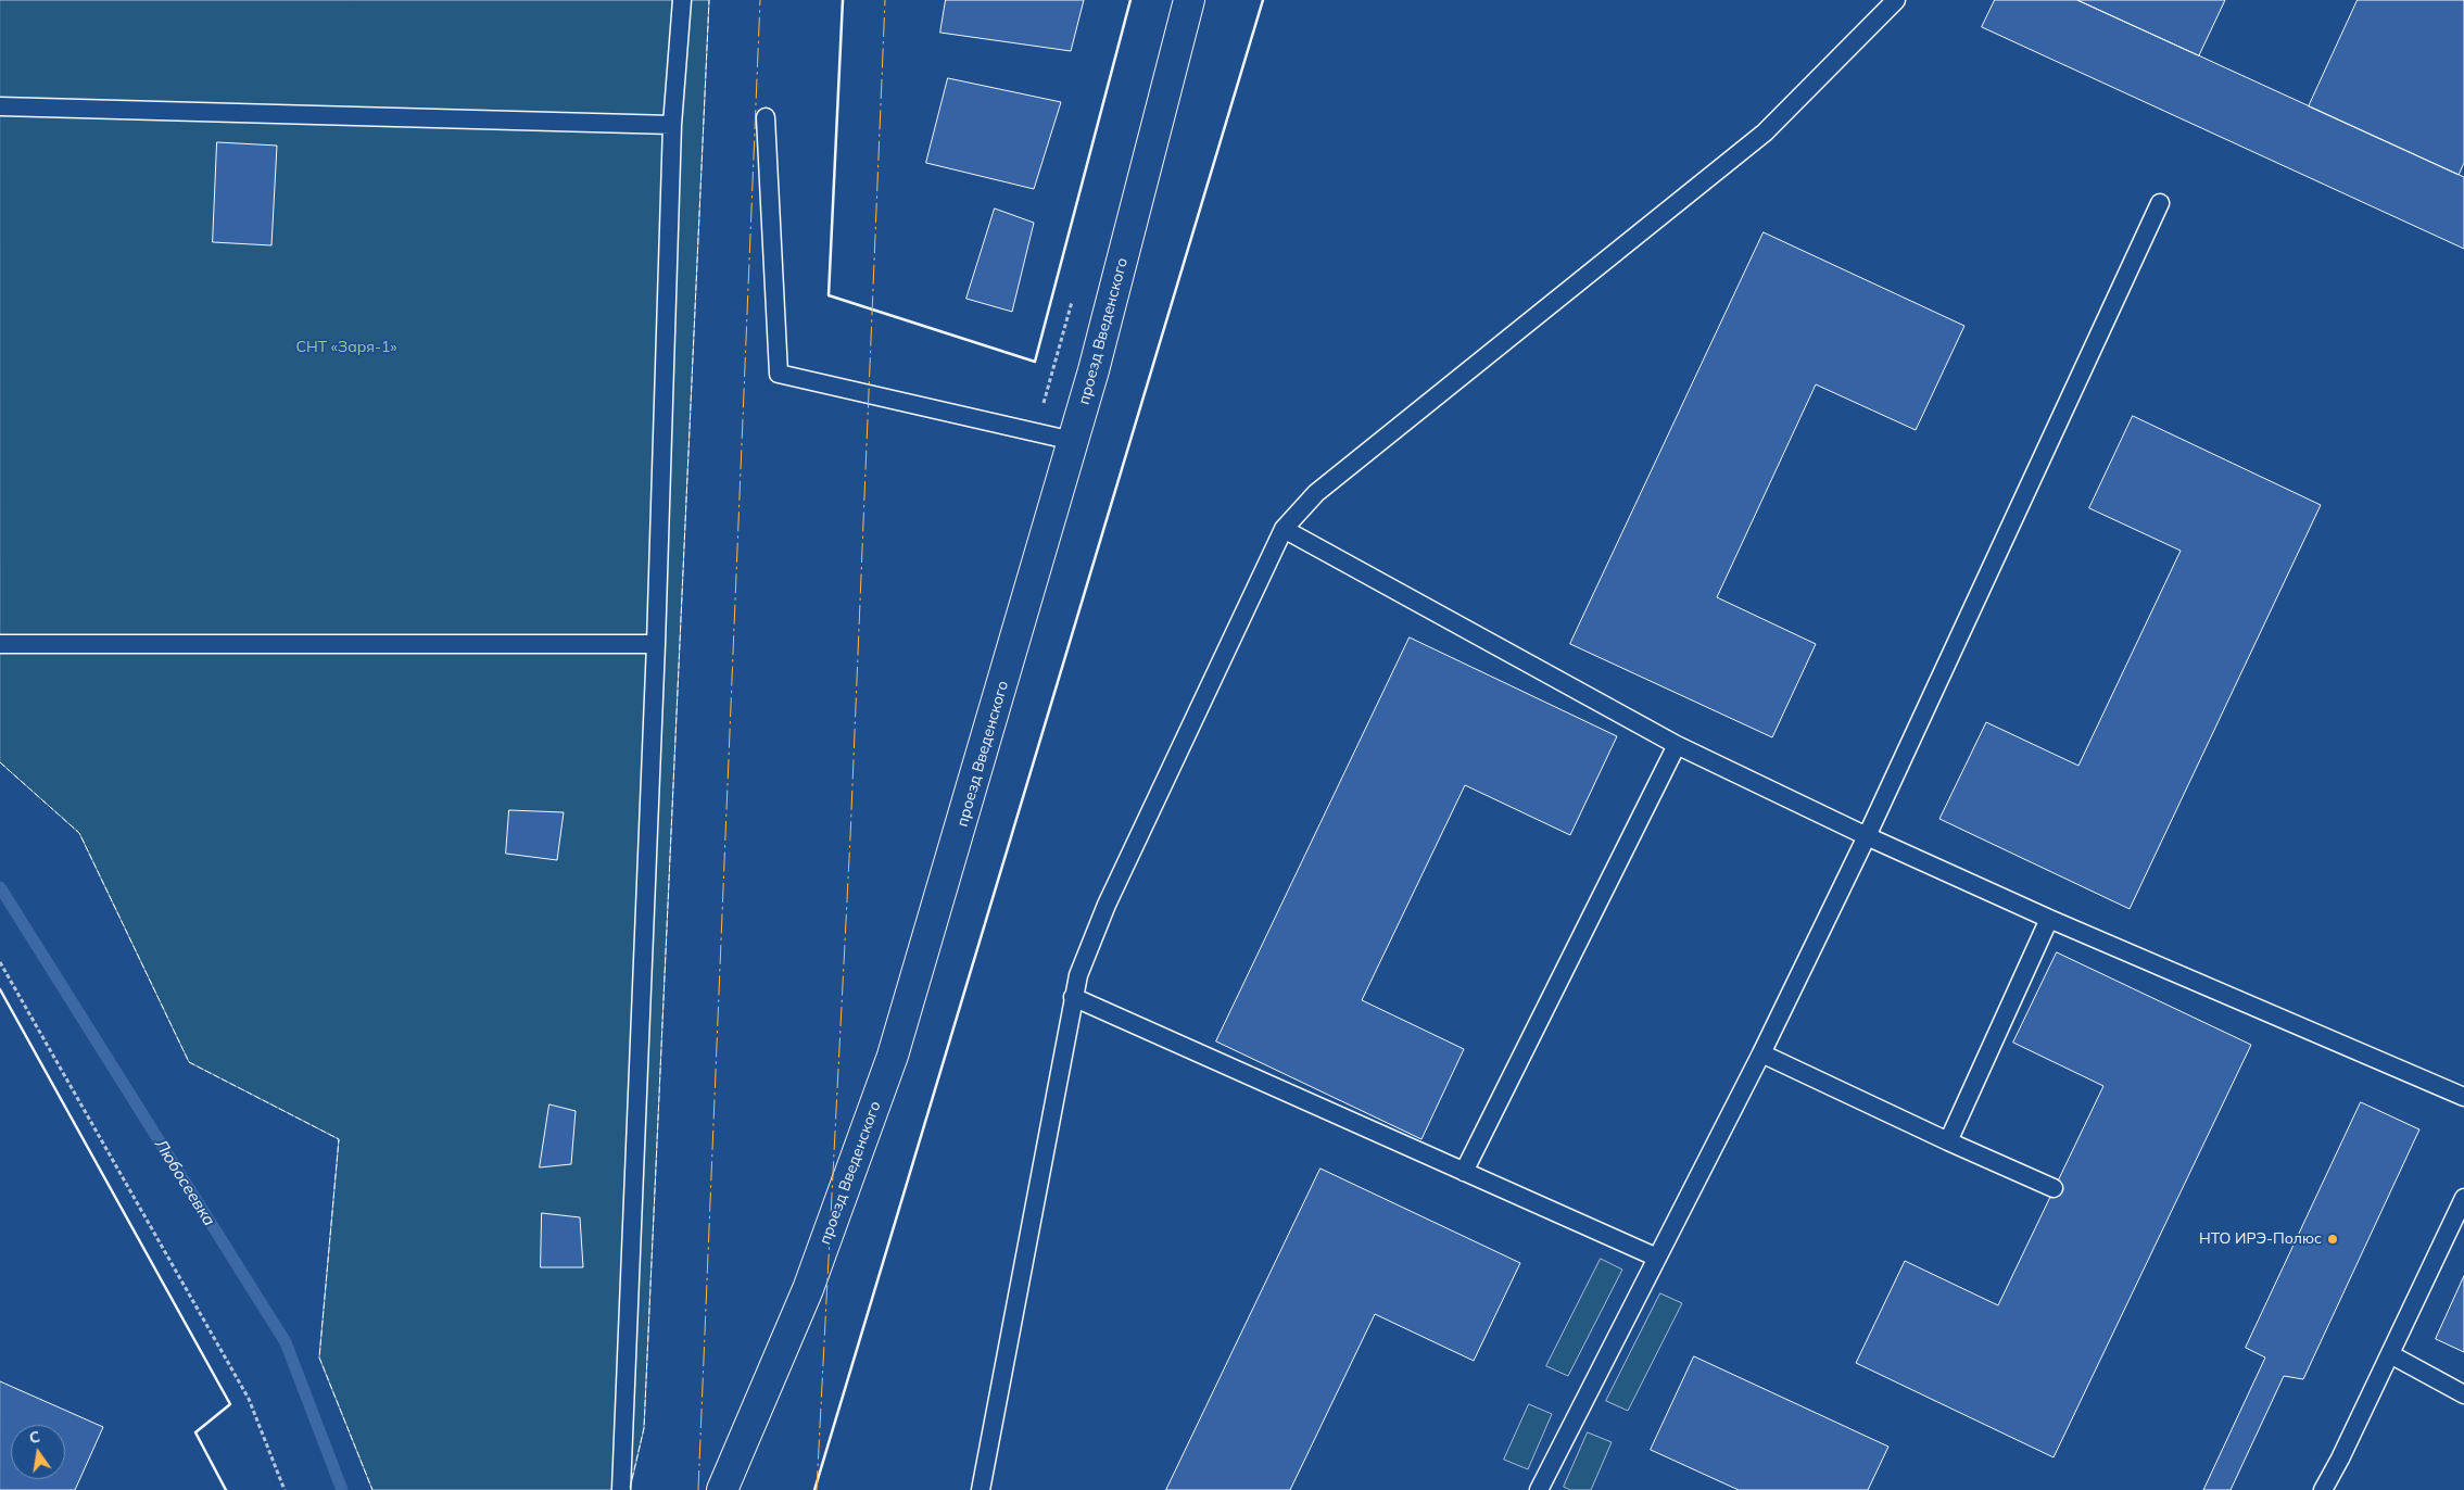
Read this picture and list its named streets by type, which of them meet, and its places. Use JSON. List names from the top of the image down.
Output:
{
  "streets": {
    "street": ["проезд Введенского"]
  },
  "water": ["Любосеевка"],
  "parks": ["СНТ «Заря-1»"],
  "places": ["НТО ИРЭ-Полюс"],
  "north": "top"
}
